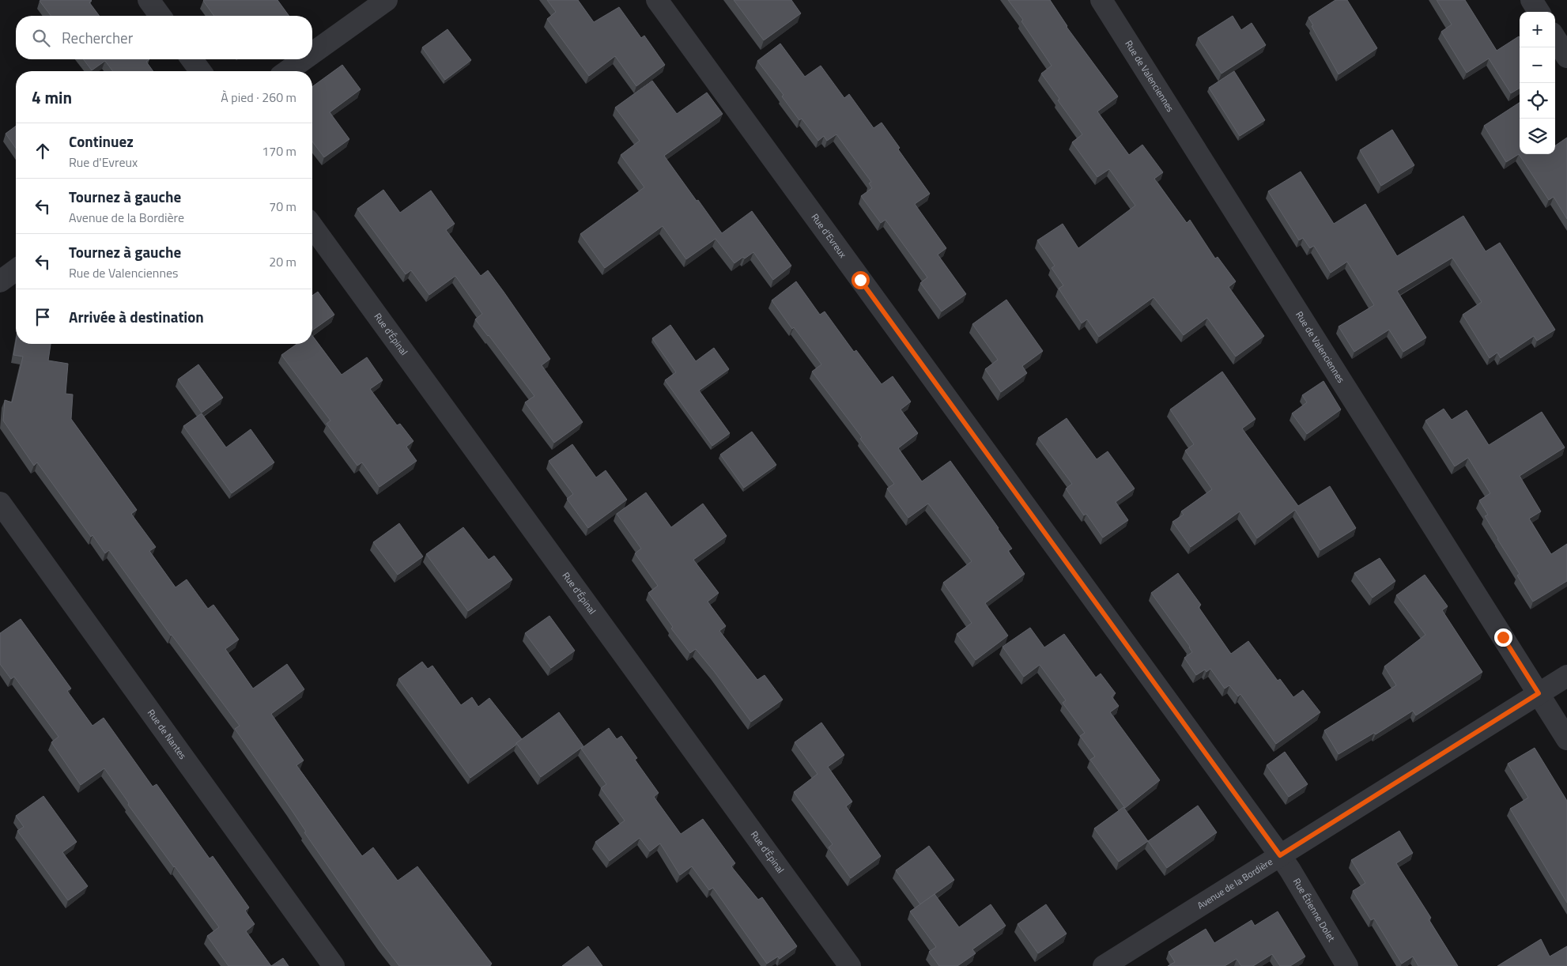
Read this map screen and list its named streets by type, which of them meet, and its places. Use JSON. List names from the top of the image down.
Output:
{
  "streets": {
    "street": [
      "Rue de Valenciennes",
      "Rue d'Evreux",
      "Rue d'Épinal",
      "Rue de Nantes",
      "Avenue de la Bordière",
      "Rue Étienne Dolet"
    ]
  },
  "crossings": [
    ["Rue de Valenciennes", "Avenue de la Bordière"],
    ["Rue d'Evreux", "Avenue de la Bordière"],
    ["Rue d'Evreux", "Rue Étienne Dolet"],
    ["Avenue de la Bordière", "Rue Étienne Dolet"]
  ],
  "page": {
    "map_buttons": ["+", "−"],
    "search": "Rechercher",
    "heading": ["4 min", "À pied · 260 m"],
    "list": [
      ["Continuez", "Rue d'Evreux", "170 m"],
      ["Tournez à gauche", "Avenue de la Bordière", "70 m"],
      ["Tournez à gauche", "Rue de Valenciennes", "20 m"],
      "Arrivée à destination"
    ]
  }
}
